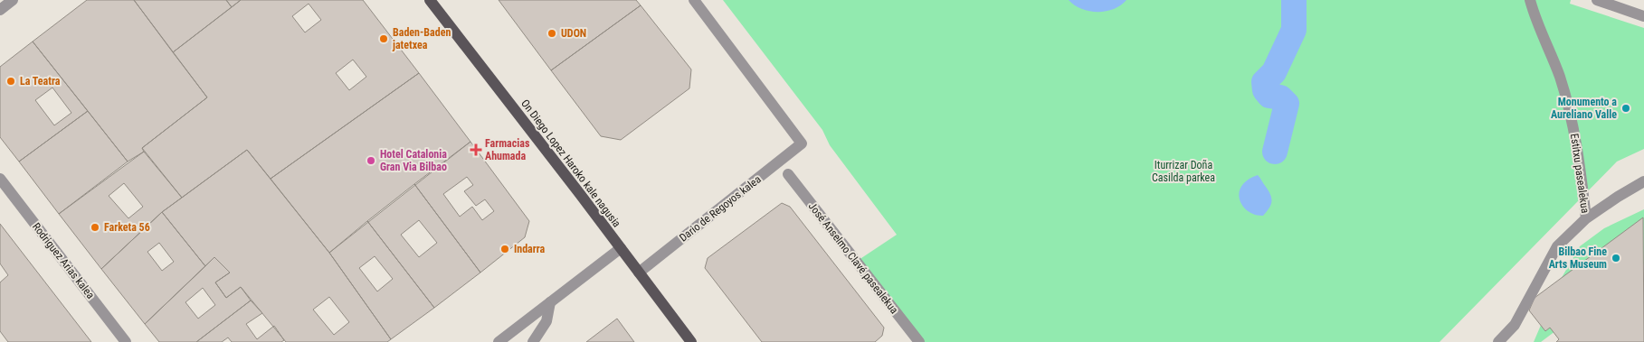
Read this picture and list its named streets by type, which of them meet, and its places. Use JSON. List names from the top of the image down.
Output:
{
  "streets": {
    "main road": ["On Diego Lopez Haroko kale nagusia"],
    "street": [
      "Estitxu pasealekua",
      "Dario de Regoyos kalea",
      "José Anselmo Clavé pasealekua",
      "Rodriguez Arias kalea"
    ]
  },
  "crossings": [
    ["On Diego Lopez Haroko kale nagusia", "Dario de Regoyos kalea"]
  ],
  "parks": ["Iturrizar Doña Casilda parkea"],
  "places": {
    "other": [
      "UDON",
      "Baden-Baden jatetxea",
      "La Teatra",
      "Monumento a Aureliano Valle",
      "Hotel Catalonia Gran Via Bilbao",
      "Farketa 56",
      "Indarra",
      "Bilbao Fine Arts Museum"
    ],
    "health": ["Farmacias Ahumada"]
  }
}
